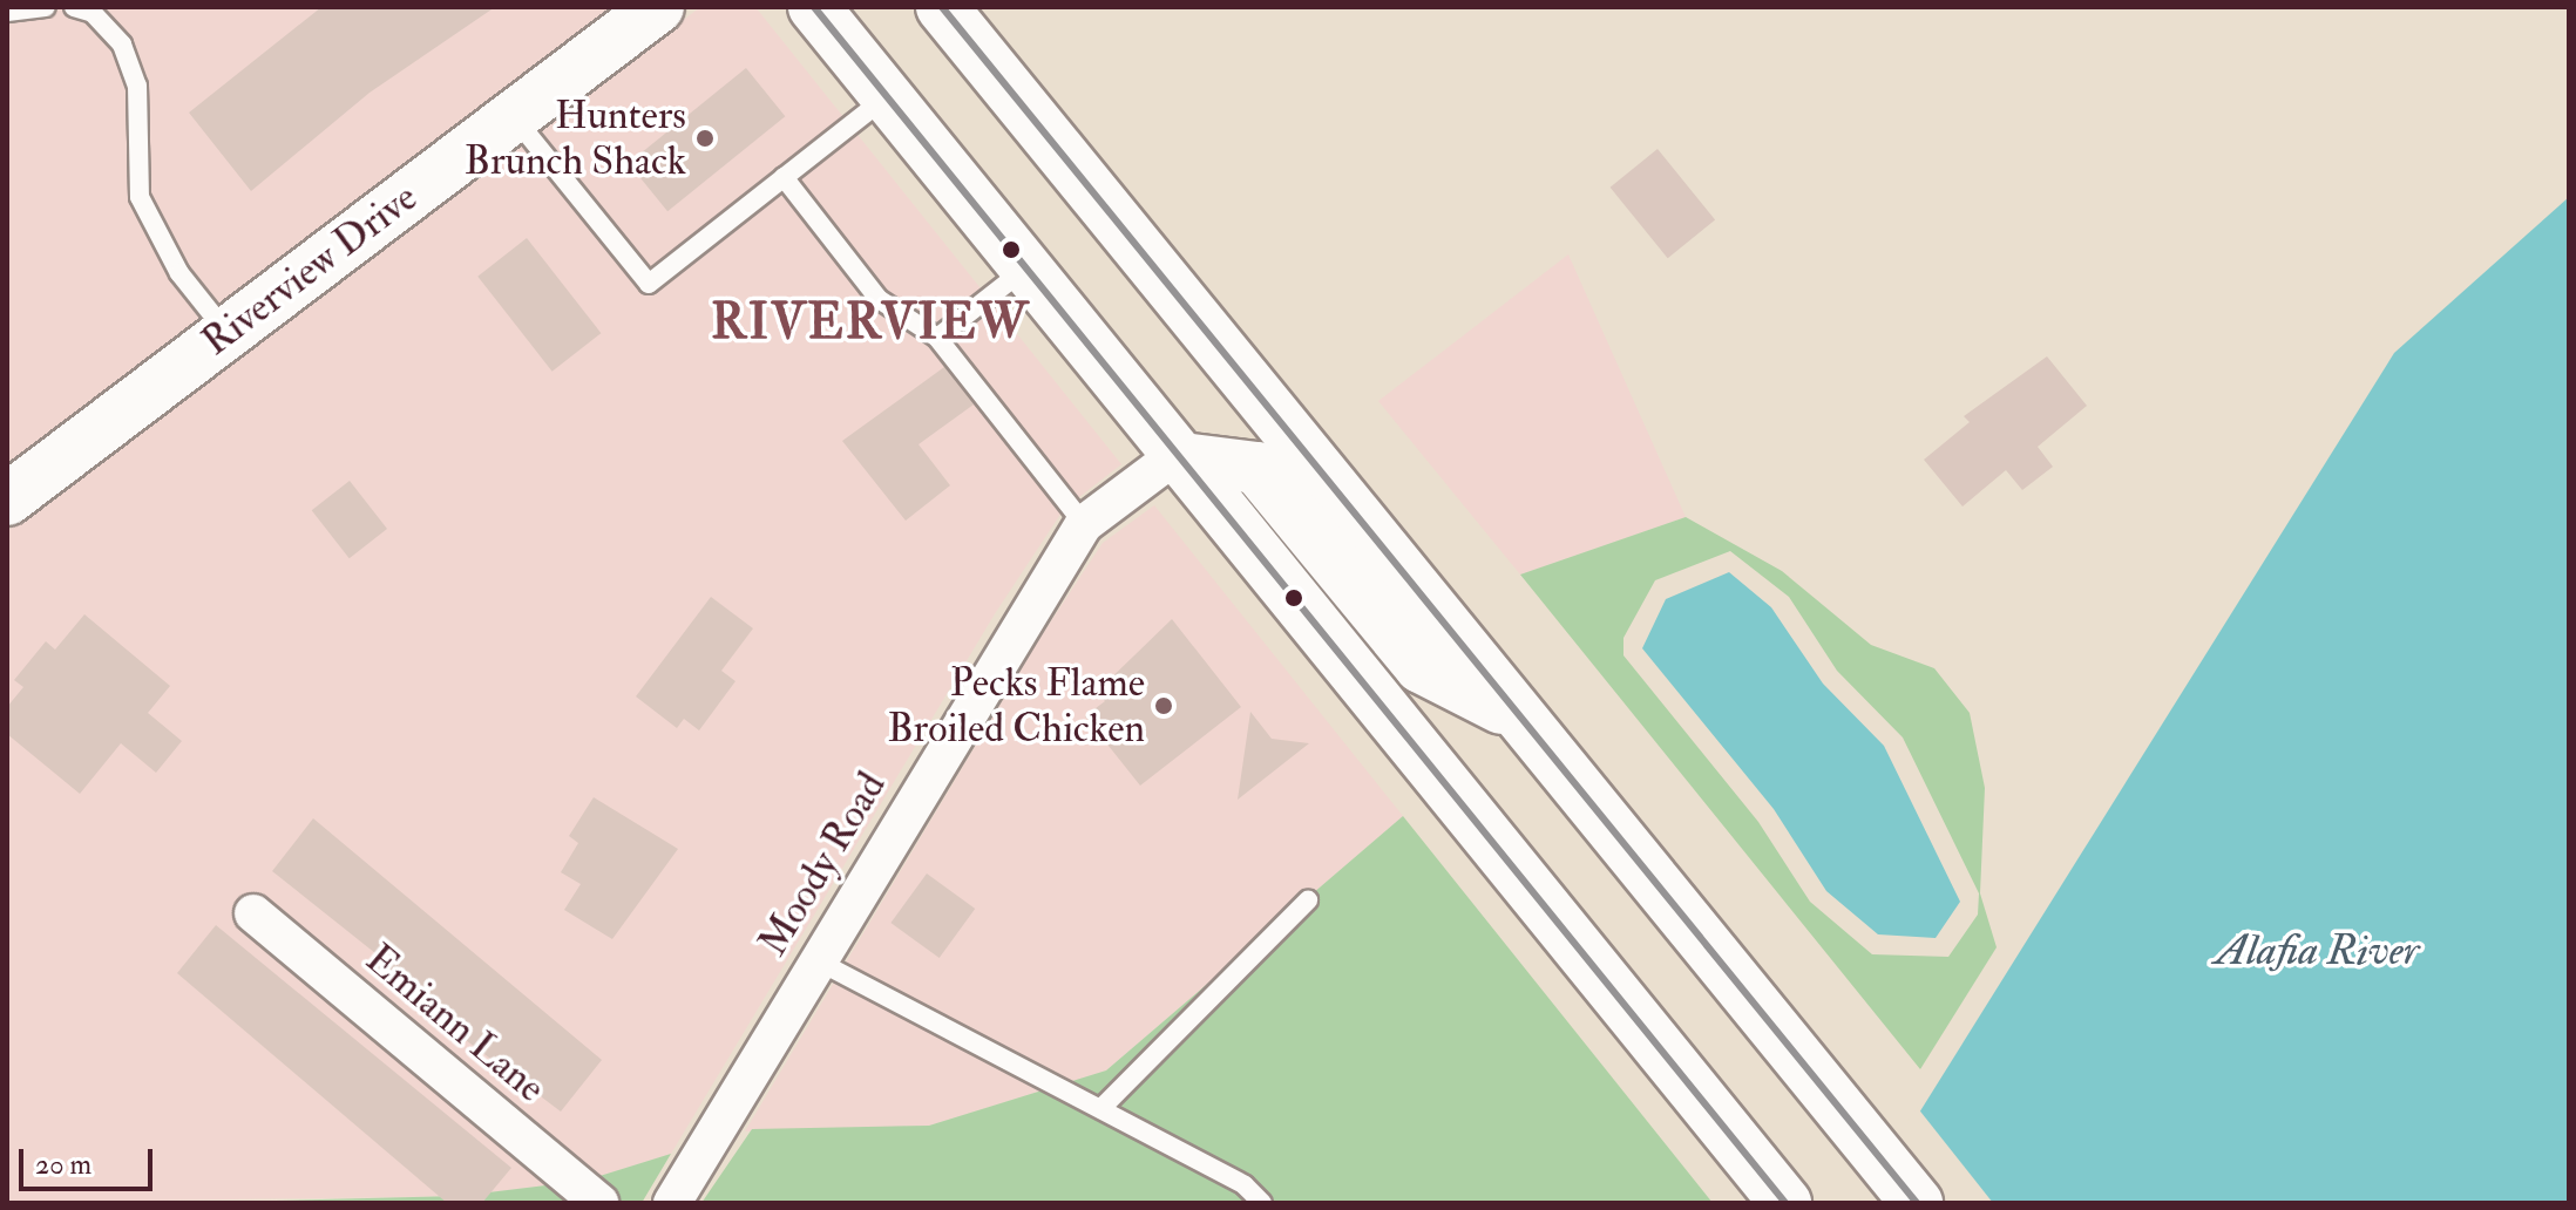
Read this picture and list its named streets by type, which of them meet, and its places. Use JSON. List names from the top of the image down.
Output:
{
  "streets": {
    "main road": ["Riverview Drive"],
    "street": ["Moody Road", "Emiann Lane"]
  },
  "districts": ["RIVERVIEW"],
  "water": ["Alafia River"],
  "places": ["Hunters Brunch Shack", "Pecks Flame Broiled Chicken"],
  "scale_bar": "20 m"
}
